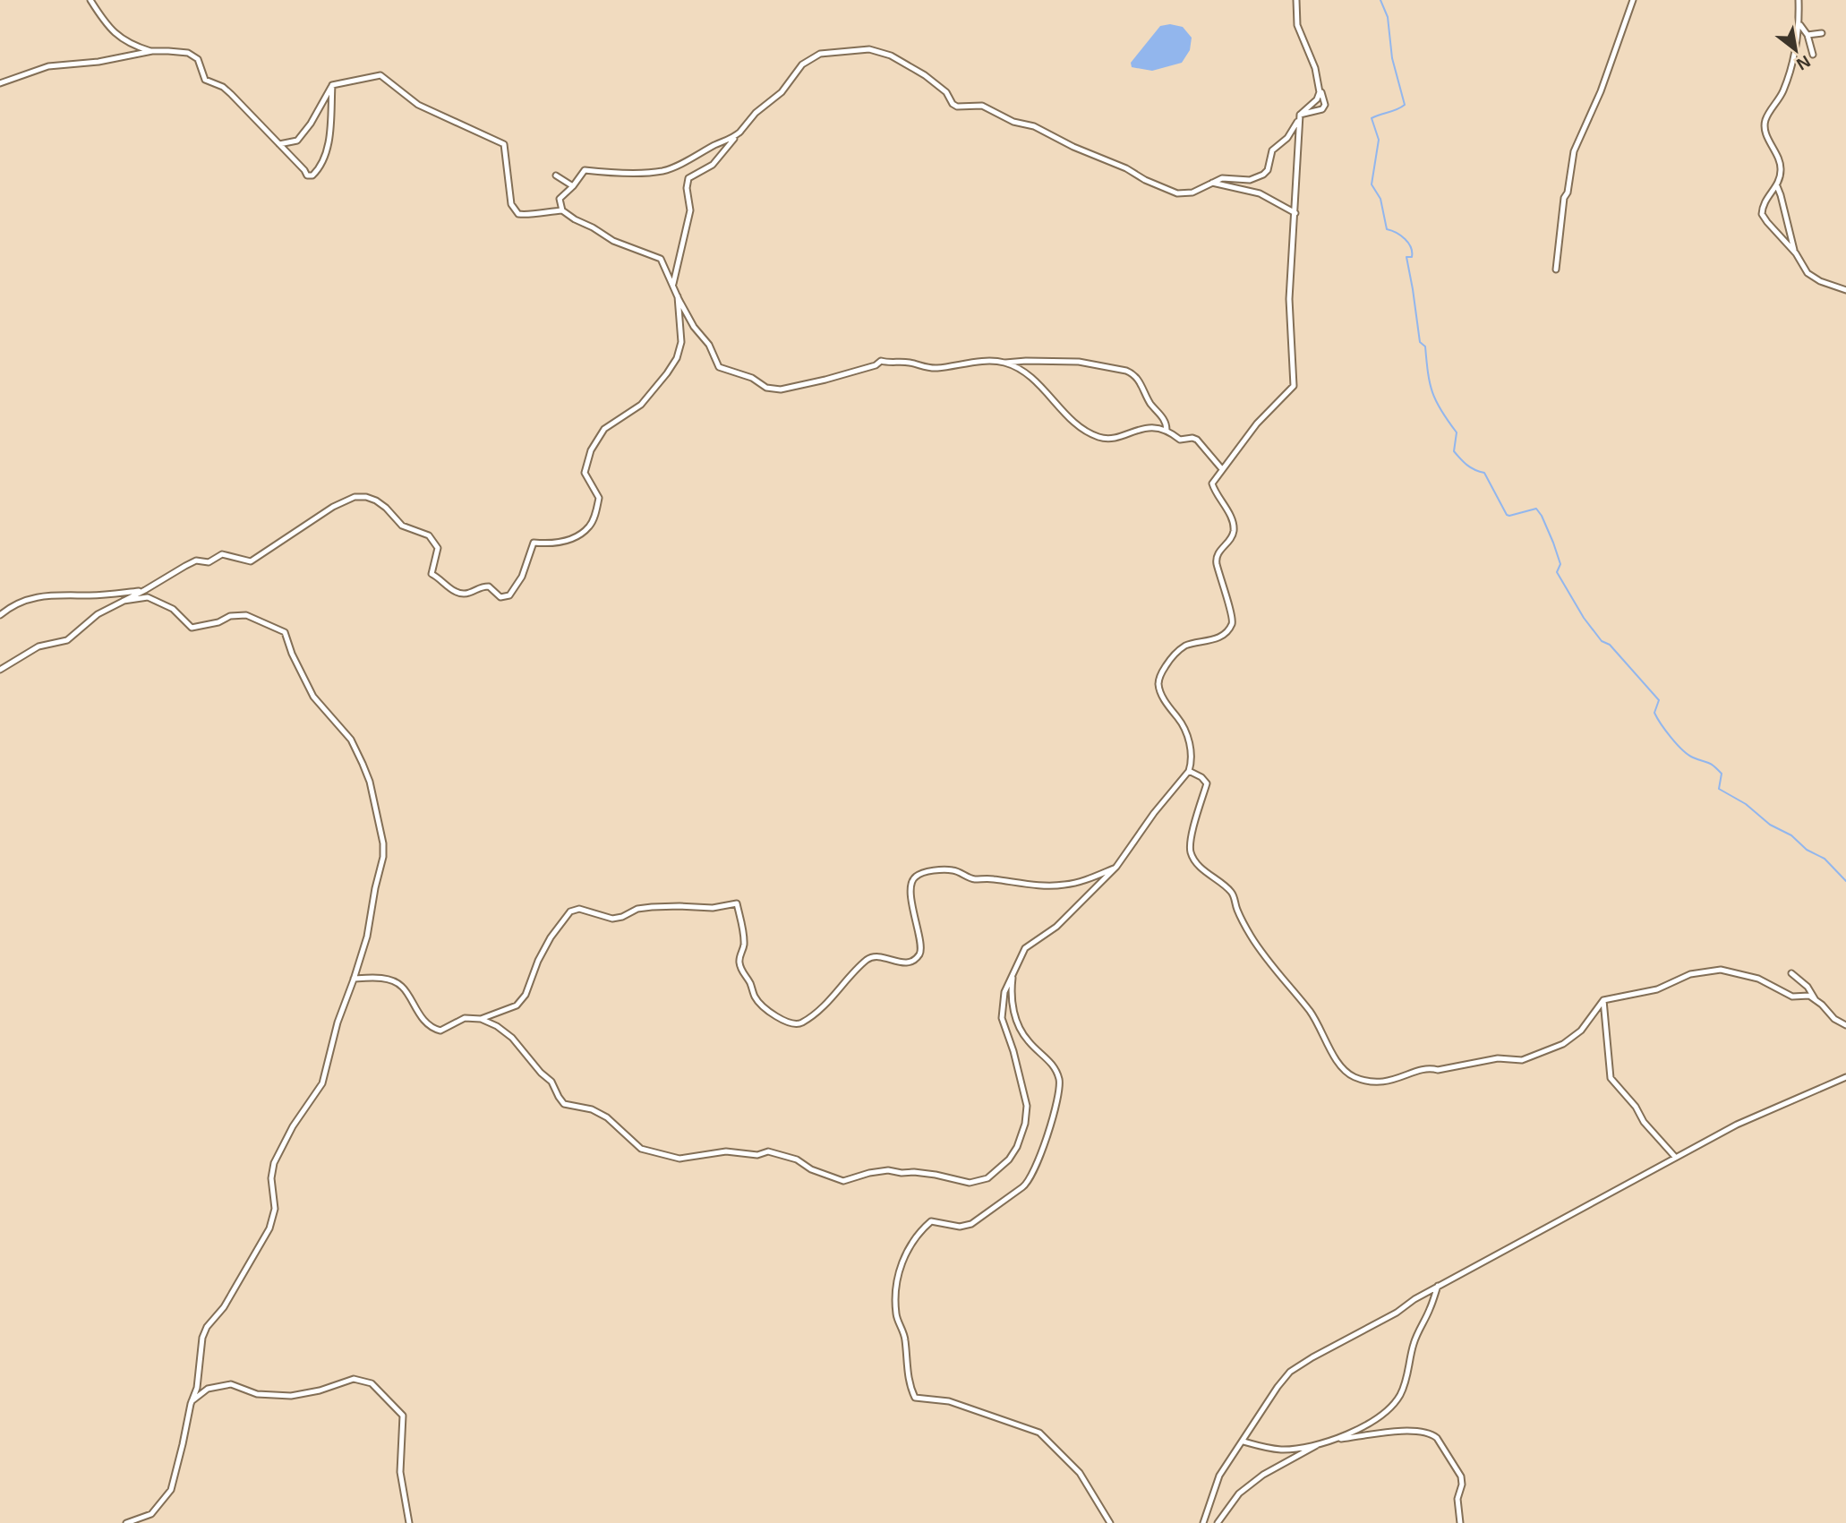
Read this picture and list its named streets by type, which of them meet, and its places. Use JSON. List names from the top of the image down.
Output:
{
  "north": "bottom right"
}
